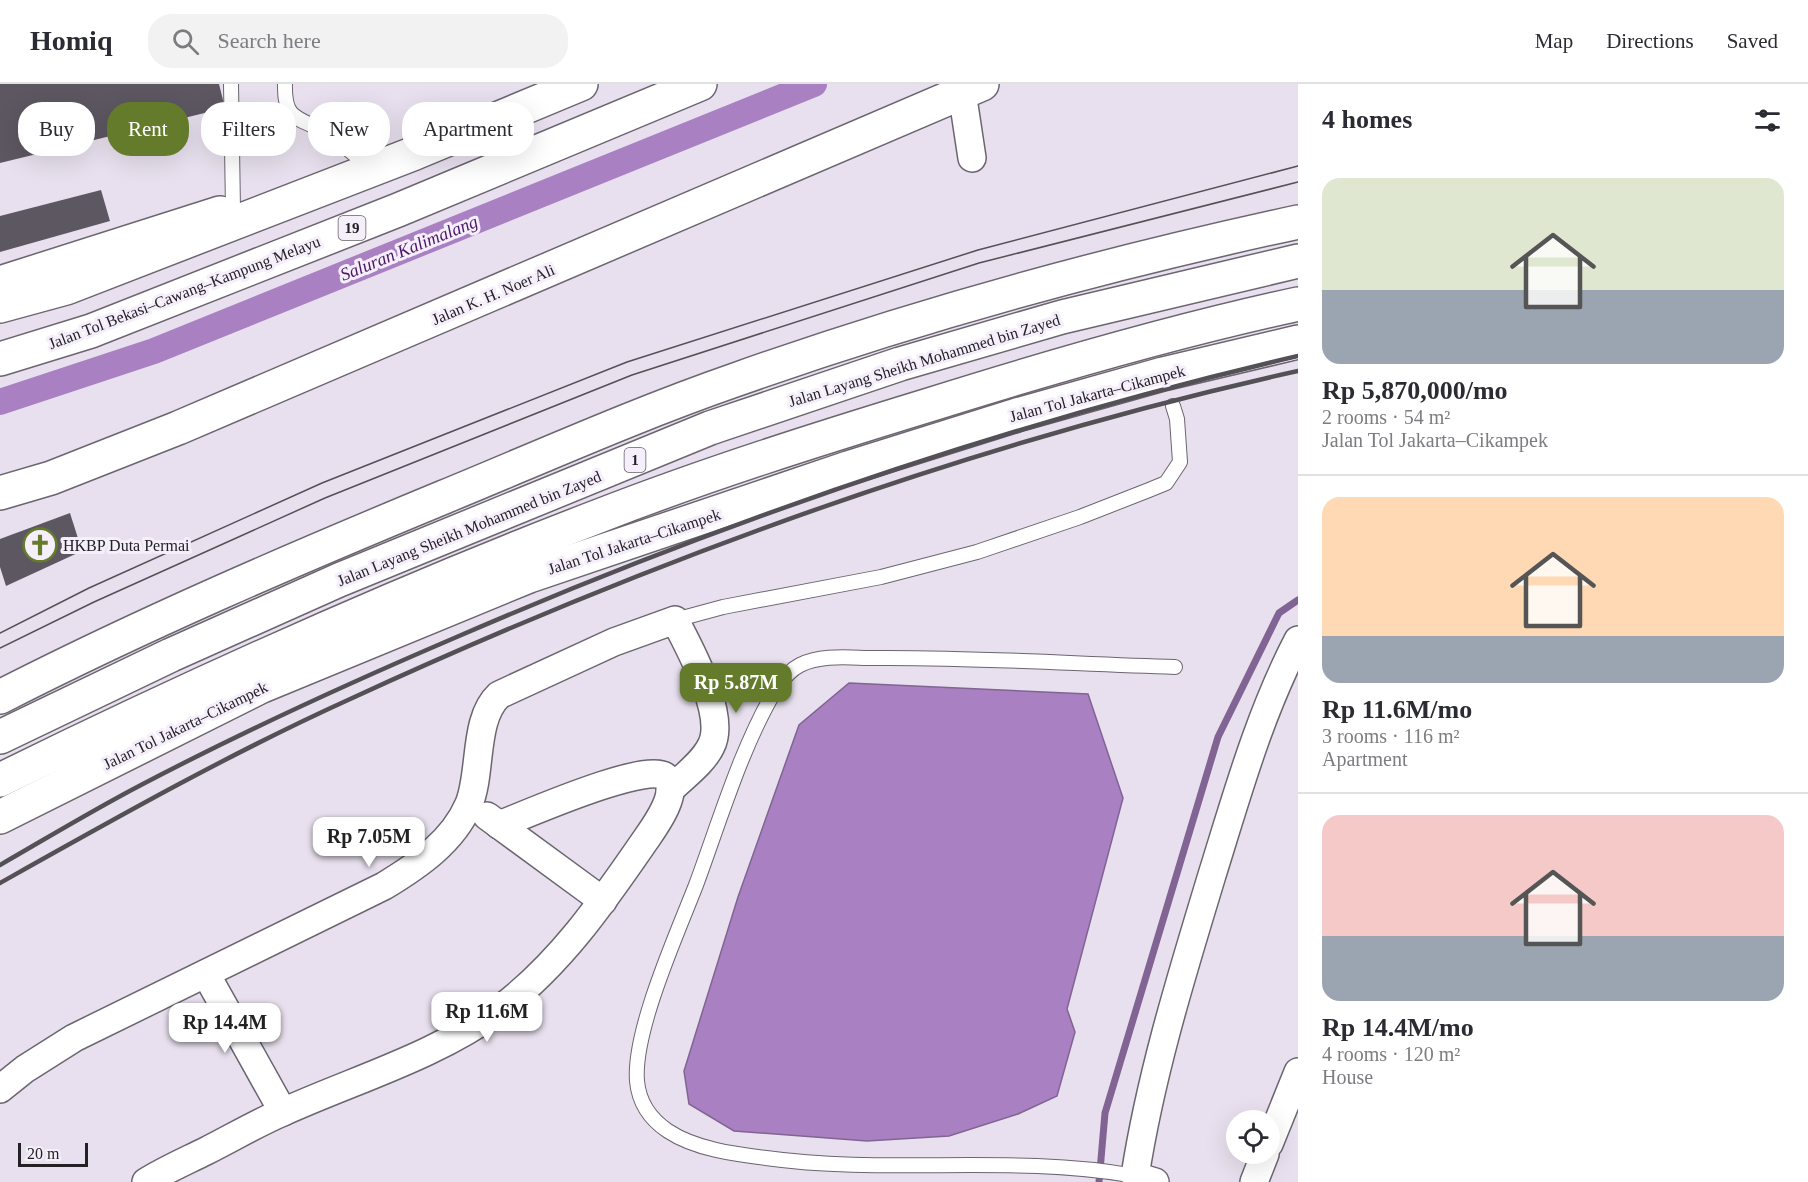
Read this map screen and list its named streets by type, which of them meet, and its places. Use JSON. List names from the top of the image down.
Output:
{
  "streets": {
    "main road": [
      "19",
      "Jalan Tol Bekasi–Cawang–Kampung Melayu",
      "Jalan K. H. Noer Ali",
      "Jalan Layang Sheikh Mohammed bin Zayed",
      "Jalan Tol Jakarta–Cikampek",
      "1"
    ]
  },
  "water": ["Saluran Kalimalang"],
  "places": {
    "church": ["HKBP Duta Permai"]
  },
  "scale_bar": "20 m",
  "page": {
    "header": "Homiq",
    "search": "Search here",
    "nav": ["Map", "Directions", "Saved"],
    "heading": "4 homes",
    "chip": [
      "Buy",
      "Rent",
      "Filters",
      "New",
      "Apartment"
    ],
    "list": [
      {
        "name": "Rp 5,870,000/mo",
        "note": "2 rooms · 54 m² · Jalan Tol Jakarta–Cikampek"
      },
      {
        "name": "Rp 11.6M/mo",
        "note": "3 rooms · 116 m² · Apartment"
      },
      {
        "name": "Rp 14.4M/mo",
        "note": "4 rooms · 120 m² · House"
      }
    ],
    "price": [
      "Rp 5.87M",
      "Rp 7.05M",
      "Rp 11.6M",
      "Rp 14.4M"
    ],
    "scale": "20 m"
  }
}
